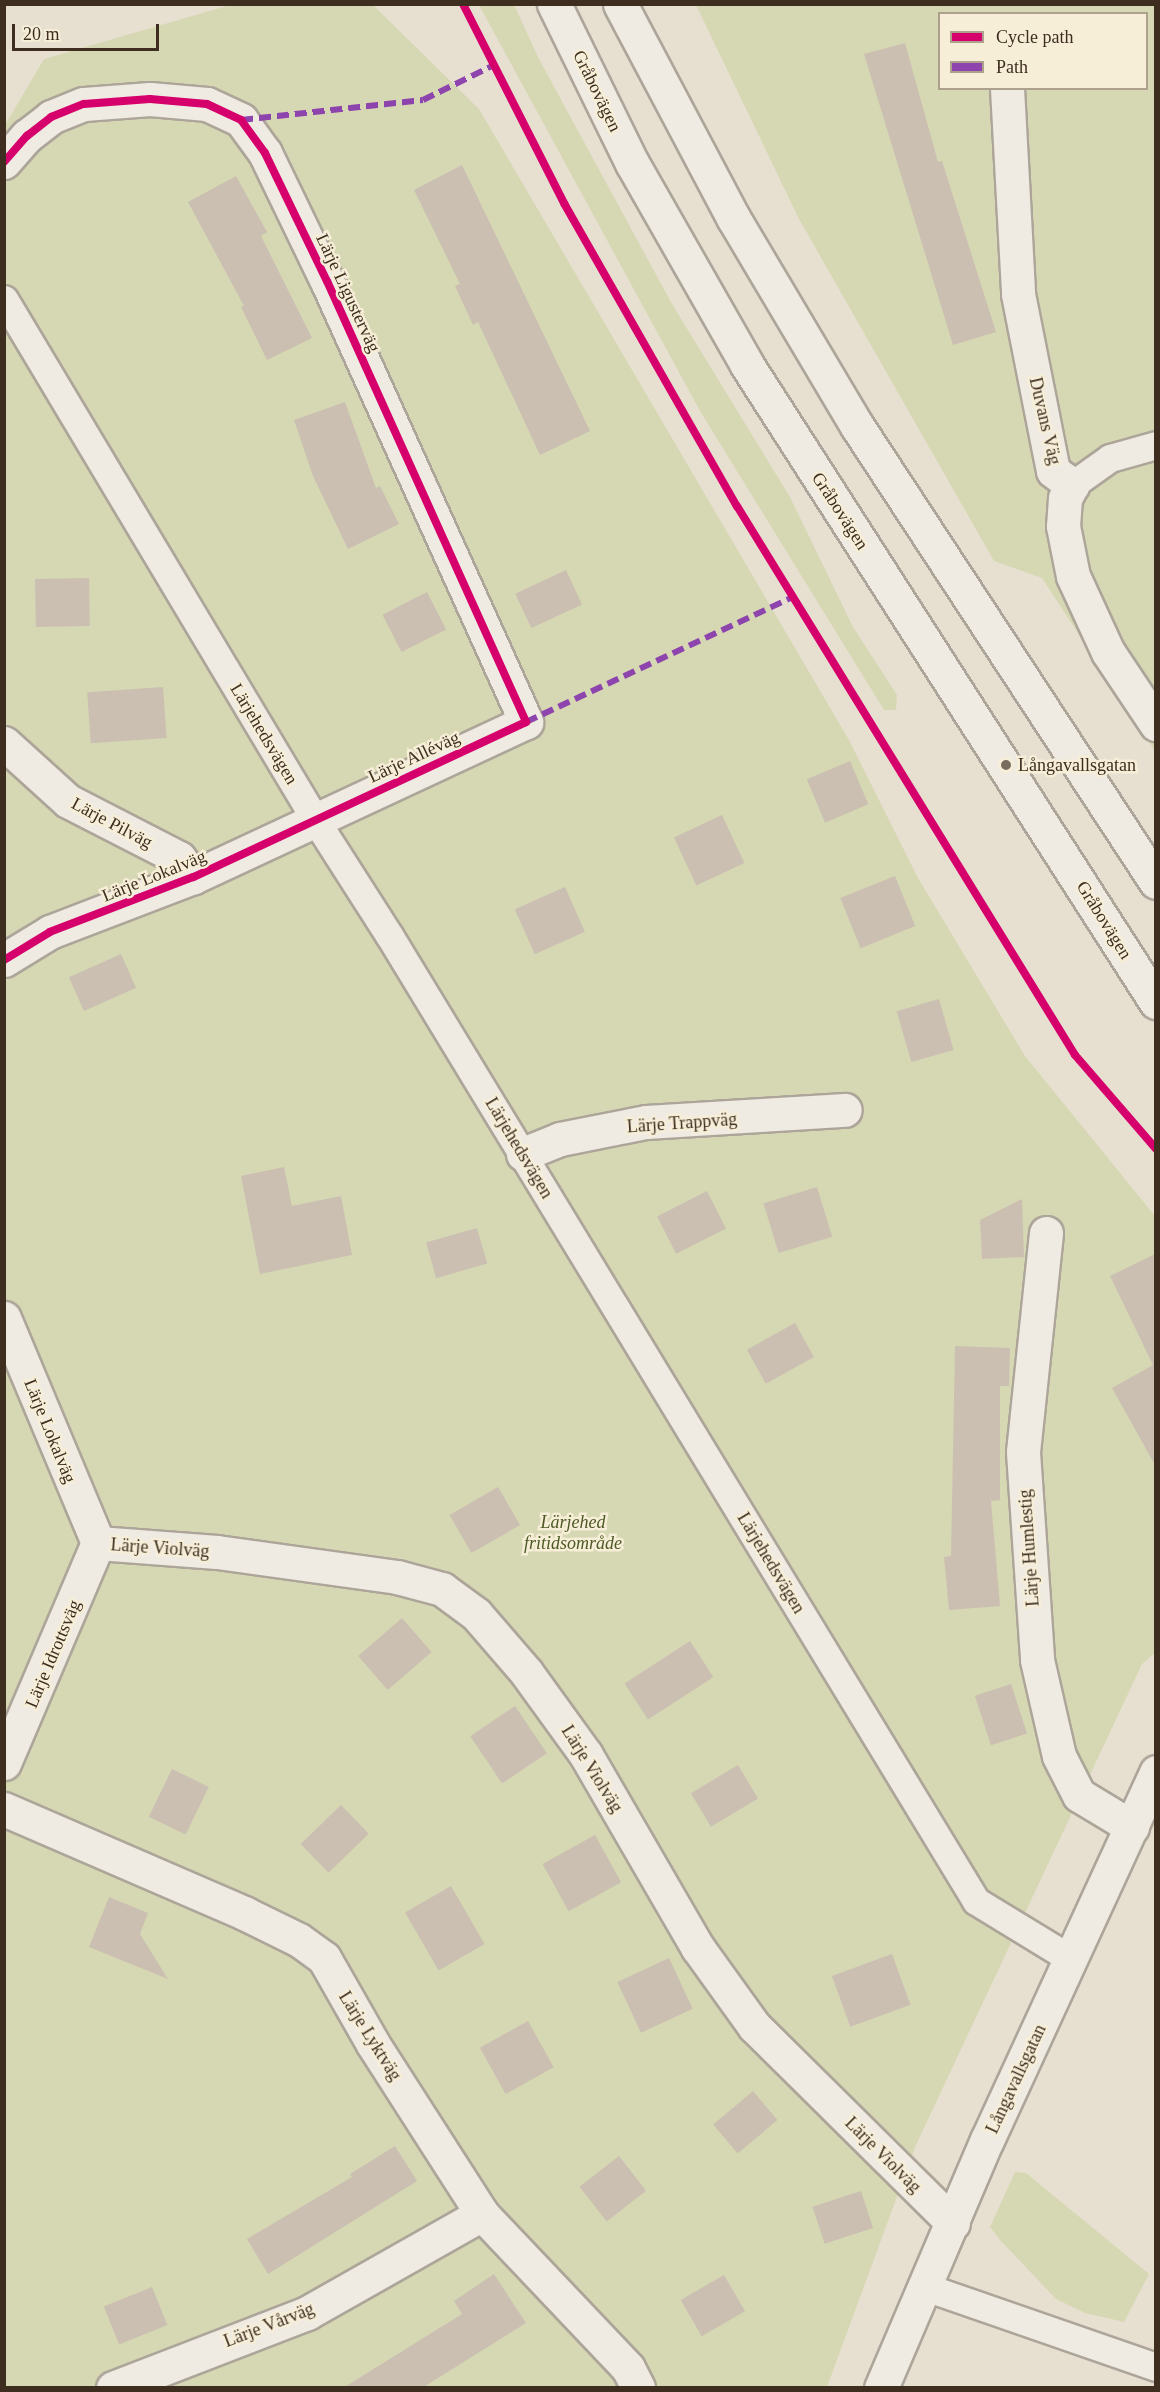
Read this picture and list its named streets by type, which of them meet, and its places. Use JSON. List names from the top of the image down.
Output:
{
  "streets": {
    "street": [
      "Gråbovägen",
      "Lärje Ligusterväg",
      "Duvans Väg",
      "Lärje Alléväg",
      "Lärje Pilväg",
      "Lärje Lokalväg",
      "Lärje Trappväg",
      "Lärje Violväg",
      "Lärje Humlestig",
      "Lärje Idrottsväg",
      "Lärje Lyktväg",
      "Långavallsgatan",
      "Lärje Vårväg"
    ],
    "lane": ["Lärjehedsvägen"]
  },
  "crossings": [
    ["Lärje Ligusterväg", "Lärje Alléväg"],
    ["Lärjehedsvägen", "Lärje Alléväg"],
    ["Lärjehedsvägen", "Lärje Lokalväg"],
    ["Lärjehedsvägen", "Lärje Trappväg"],
    ["Lärjehedsvägen", "Långavallsgatan"],
    ["Lärje Alléväg", "Lärje Lokalväg"],
    ["Lärje Pilväg", "Lärje Lokalväg"],
    ["Lärje Lokalväg", "Lärje Violväg"],
    ["Lärje Lokalväg", "Lärje Idrottsväg"],
    ["Lärje Violväg", "Lärje Idrottsväg"],
    ["Lärje Violväg", "Långavallsgatan"],
    ["Lärje Humlestig", "Långavallsgatan"],
    ["Lärje Lyktväg", "Lärje Vårväg"]
  ],
  "parks": ["Lärjehed fritidsområde"],
  "places": ["Långavallsgatan"],
  "legend": ["Cycle path", "Path"],
  "scale_bar": "20 m"
}
